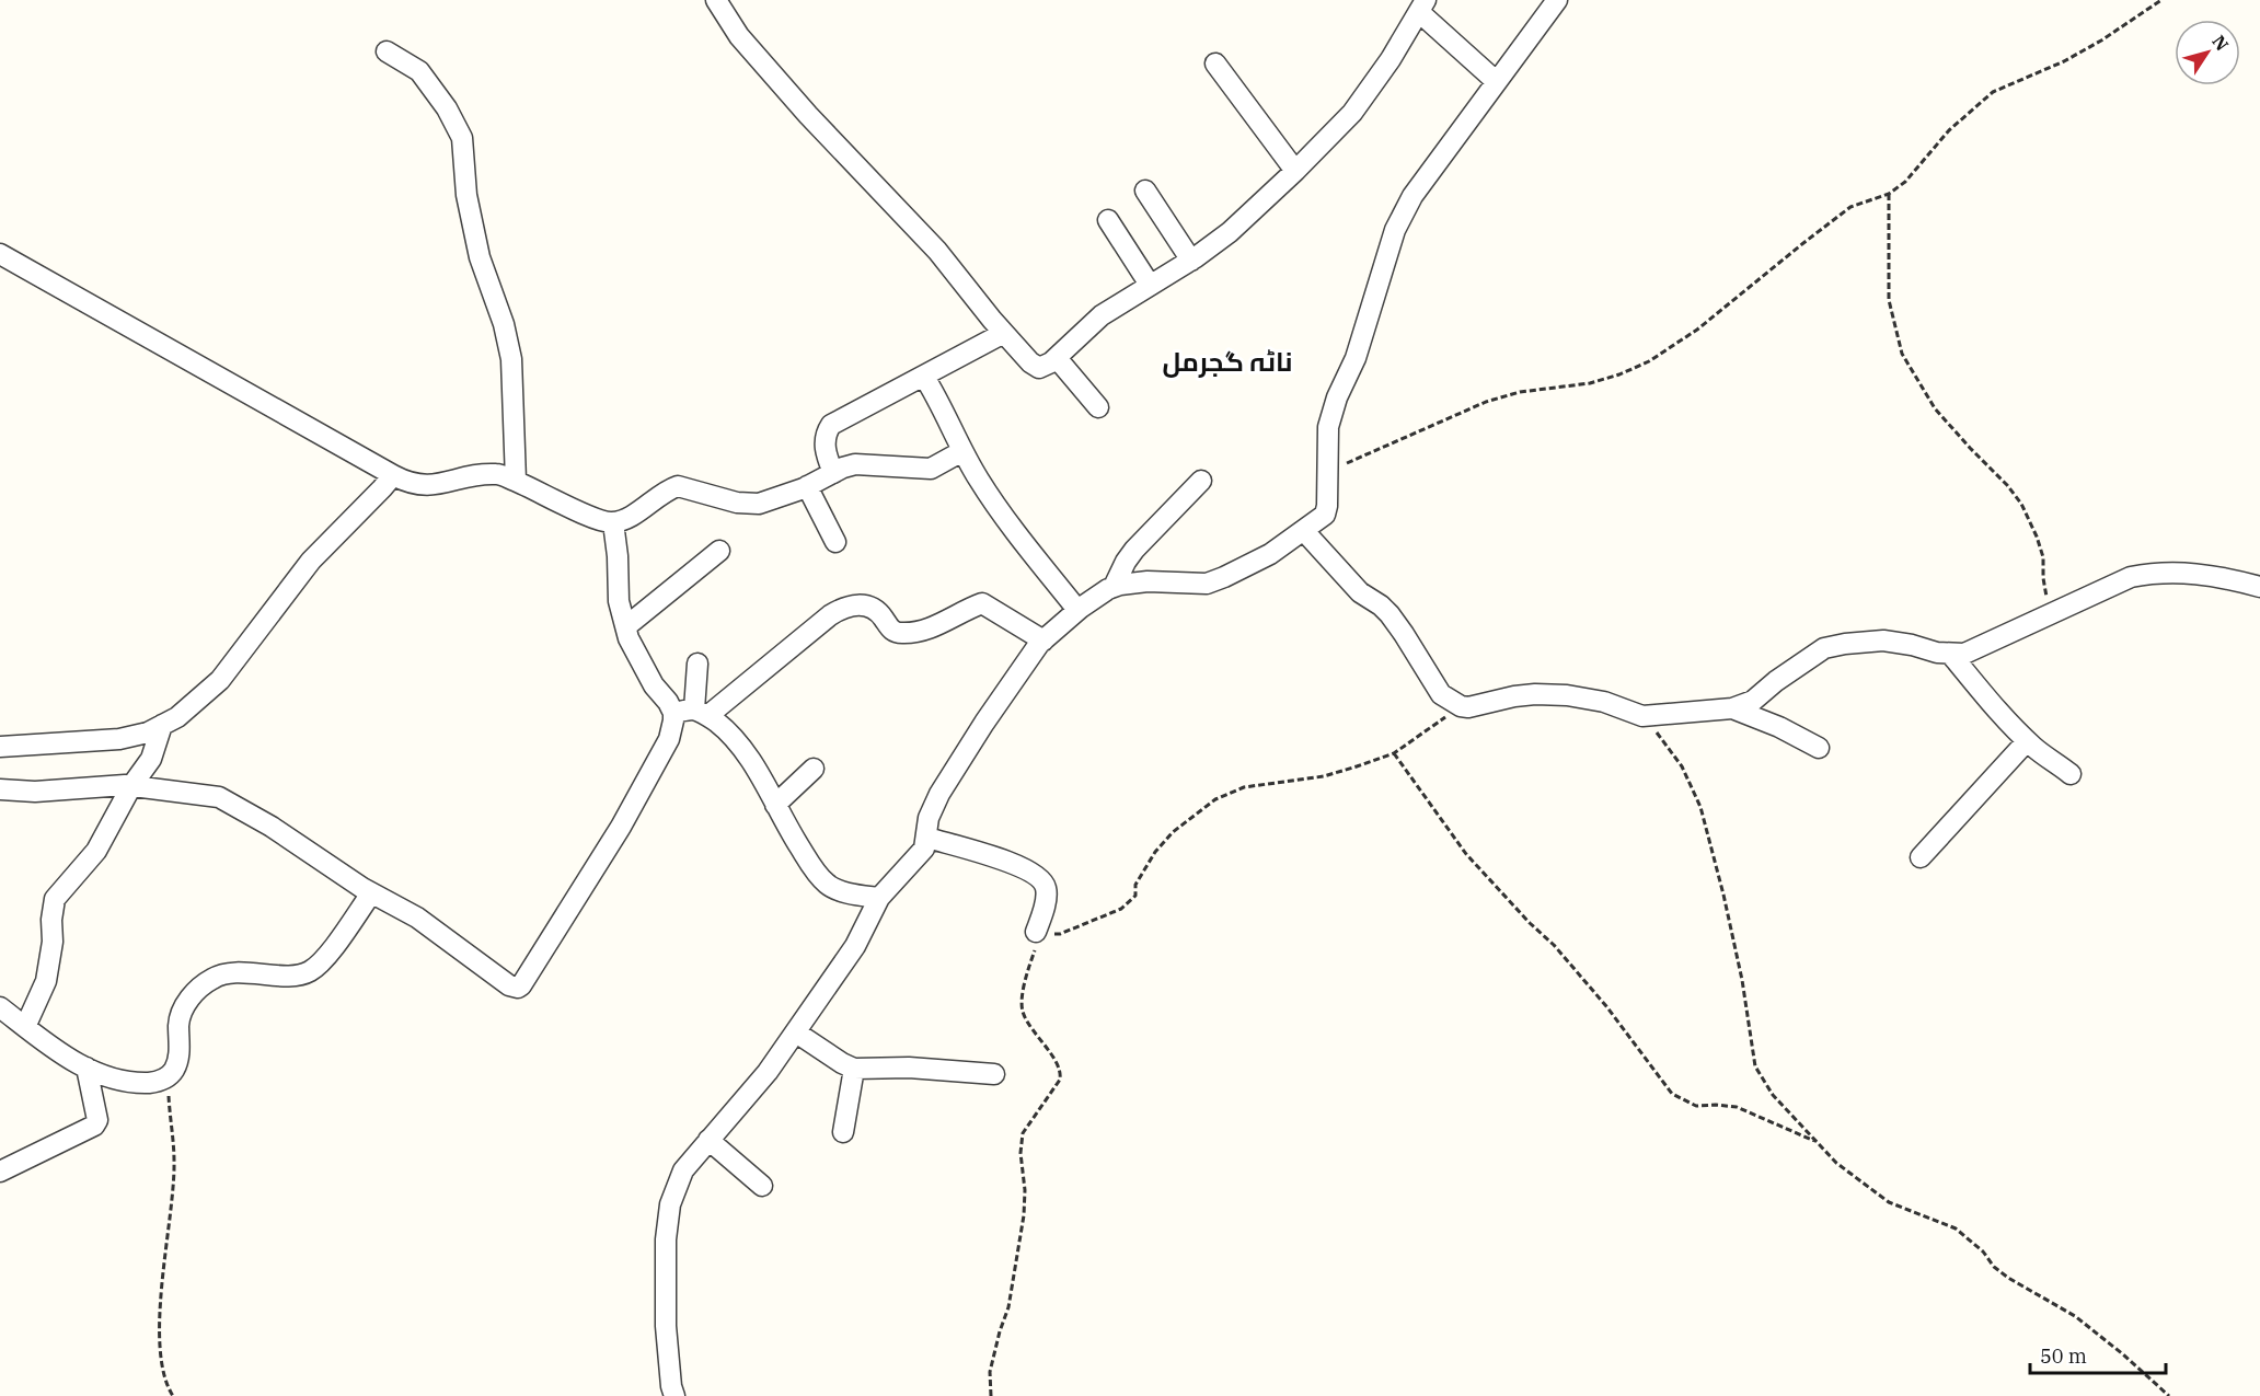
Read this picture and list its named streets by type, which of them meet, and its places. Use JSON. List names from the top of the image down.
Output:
{
  "districts": ["ناٹہ گجرمل"],
  "scale_bar": "50 m",
  "north": "top right"
}
